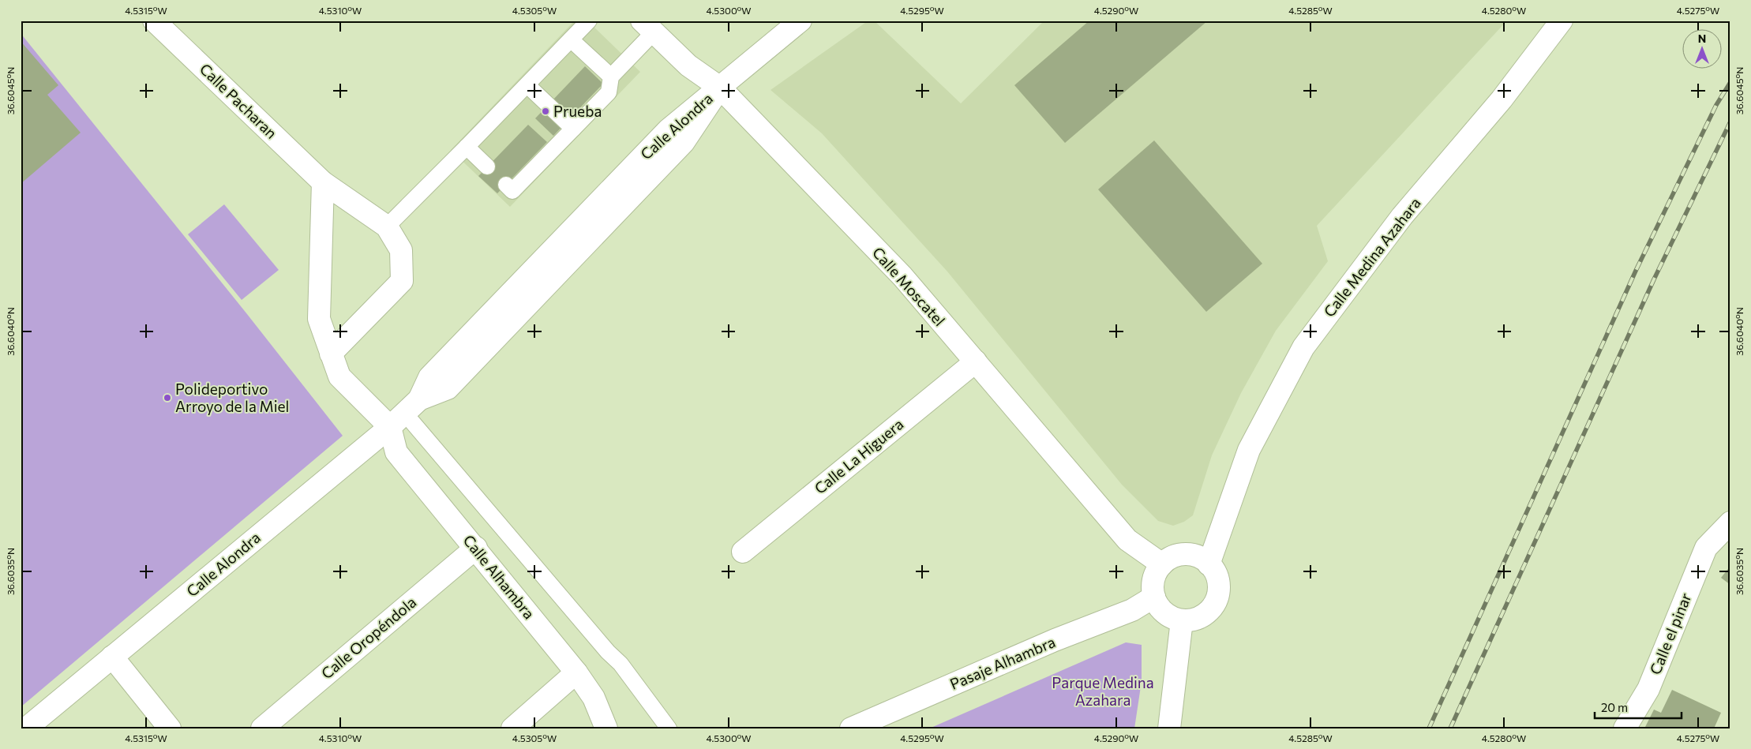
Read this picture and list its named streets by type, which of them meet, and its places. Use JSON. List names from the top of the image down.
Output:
{
  "streets": {
    "street": [
      "Calle Pacharan",
      "Calle Alondra",
      "Calle Medina Azahara",
      "Calle Moscatel",
      "Calle La Higuera",
      "Calle Alhambra",
      "Calle el pinar",
      "Calle Oropéndola",
      "Pasaje Alhambra"
    ]
  },
  "crossings": [
    ["Calle Alondra", "Calle Moscatel"],
    ["Calle Alondra", "Calle Alhambra"],
    ["Calle Medina Azahara", "Calle Moscatel"],
    ["Calle Medina Azahara", "Pasaje Alhambra"],
    ["Calle Moscatel", "Calle La Higuera"],
    ["Calle Moscatel", "Pasaje Alhambra"],
    ["Calle Alhambra", "Calle Oropéndola"]
  ],
  "parks": ["Parque Medina Azahara"],
  "places": ["Prueba", "Polideportivo Arroyo de la Miel"],
  "scale_bar": "20 m",
  "north": "top",
  "coordinates": [
    "4.5315°W",
    "4.5310°W",
    "4.5305°W",
    "4.5300°W",
    "4.5295°W",
    "4.5290°W",
    "4.5285°W",
    "4.5280°W",
    "4.5275°W",
    "36.6045°N",
    "36.6040°N",
    "36.6035°N"
  ]
}
